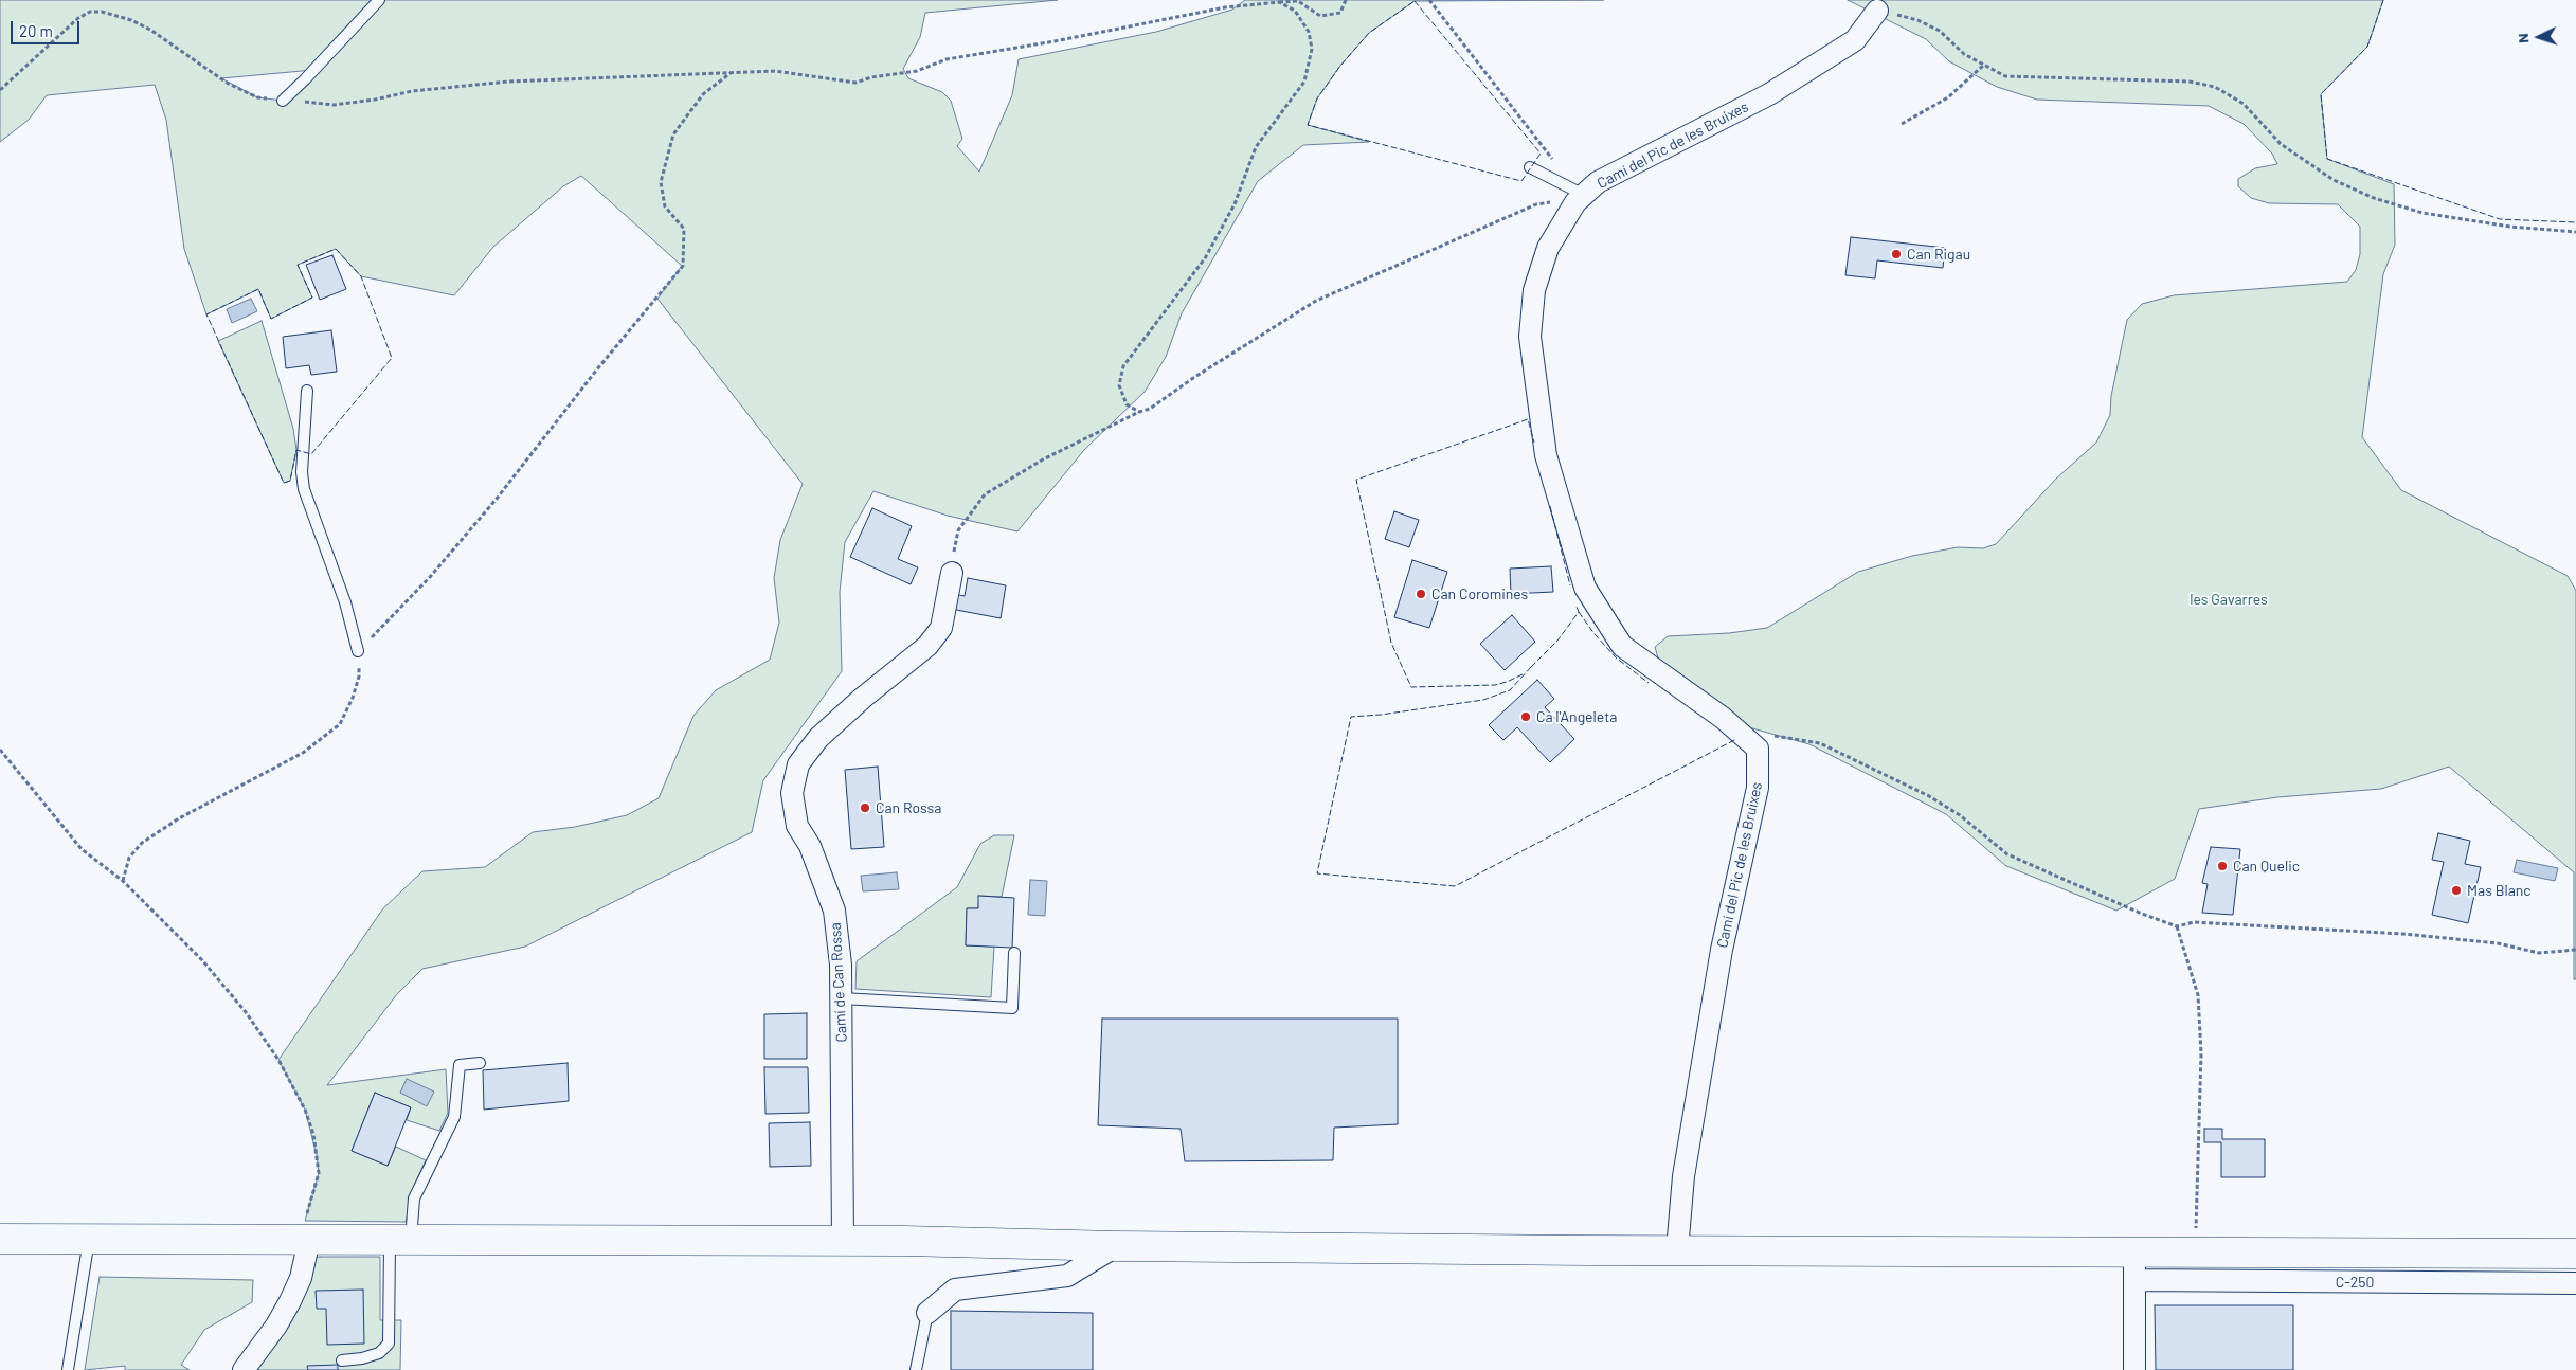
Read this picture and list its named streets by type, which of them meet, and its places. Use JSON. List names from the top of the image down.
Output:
{
  "streets": {
    "main road": ["C-250"],
    "street": ["Camí del Pic de les Bruixes", "Camí de Can Rossa"]
  },
  "crossings": [
    ["Camí del Pic de les Bruixes", "C-250"],
    ["Camí de Can Rossa", "C-250"]
  ],
  "parks": ["les Gavarres"],
  "places": [
    "Can Rigau",
    "Can Coromines",
    "Ca l'Angeleta",
    "Can Rossa",
    "Can Quelic",
    "Mas Blanc"
  ],
  "scale_bar": "20 m",
  "north": "left"
}
